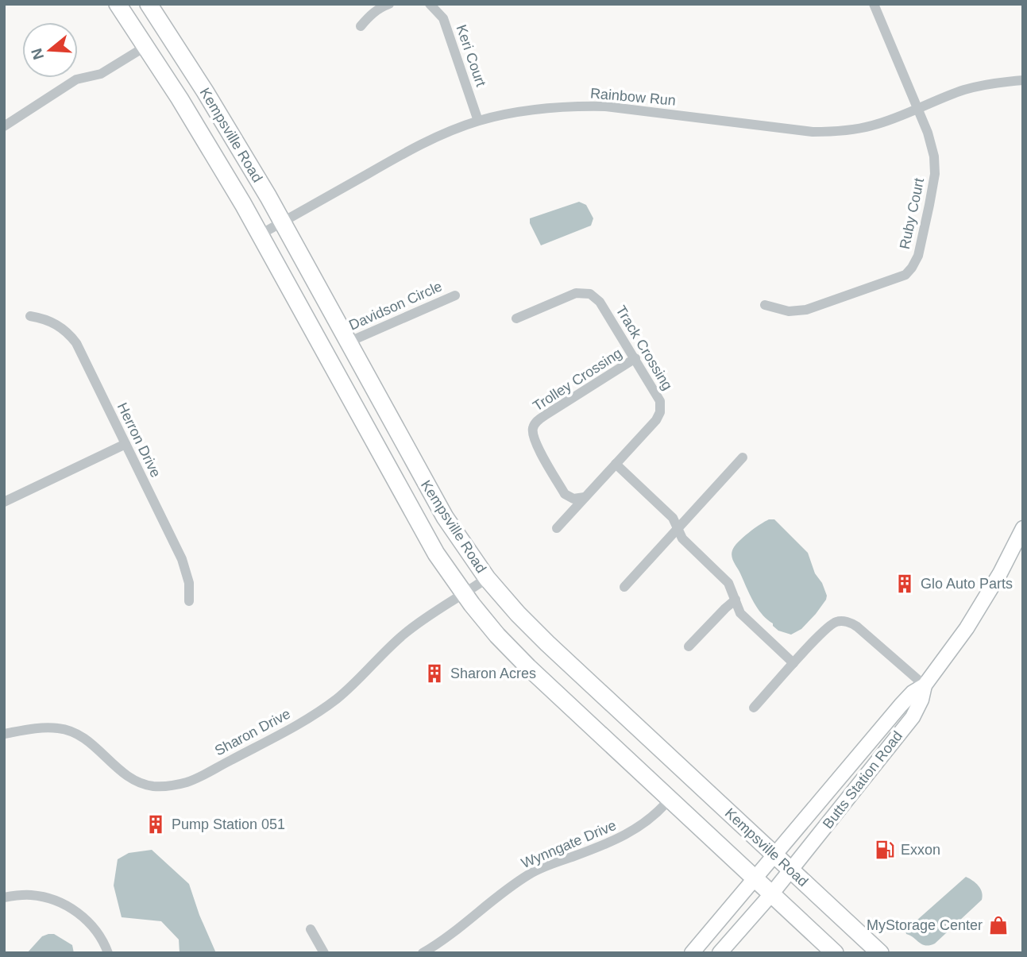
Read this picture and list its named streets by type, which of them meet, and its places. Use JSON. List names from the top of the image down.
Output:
{
  "streets": {
    "main road": ["Kempsville Road", "Butts Station Road"],
    "street": [
      "Keri Court",
      "Rainbow Run",
      "Ruby Court",
      "Davidson Circle",
      "Track Crossing",
      "Trolley Crossing",
      "Herron Drive",
      "Sharon Drive",
      "Wynngate Drive"
    ]
  },
  "crossings": [
    ["Keri Court", "Rainbow Run"],
    ["Rainbow Run", "Kempsville Road"],
    ["Rainbow Run", "Ruby Court"],
    ["Kempsville Road", "Davidson Circle"],
    ["Kempsville Road", "Sharon Drive"],
    ["Kempsville Road", "Butts Station Road"],
    ["Kempsville Road", "Wynngate Drive"],
    ["Track Crossing", "Trolley Crossing"]
  ],
  "places": {
    "building": ["Glo Auto Parts", "Sharon Acres", "Pump Station 051"],
    "fuel station": ["Exxon"],
    "shop": ["MyStorage Center"]
  },
  "north": "left"
}
